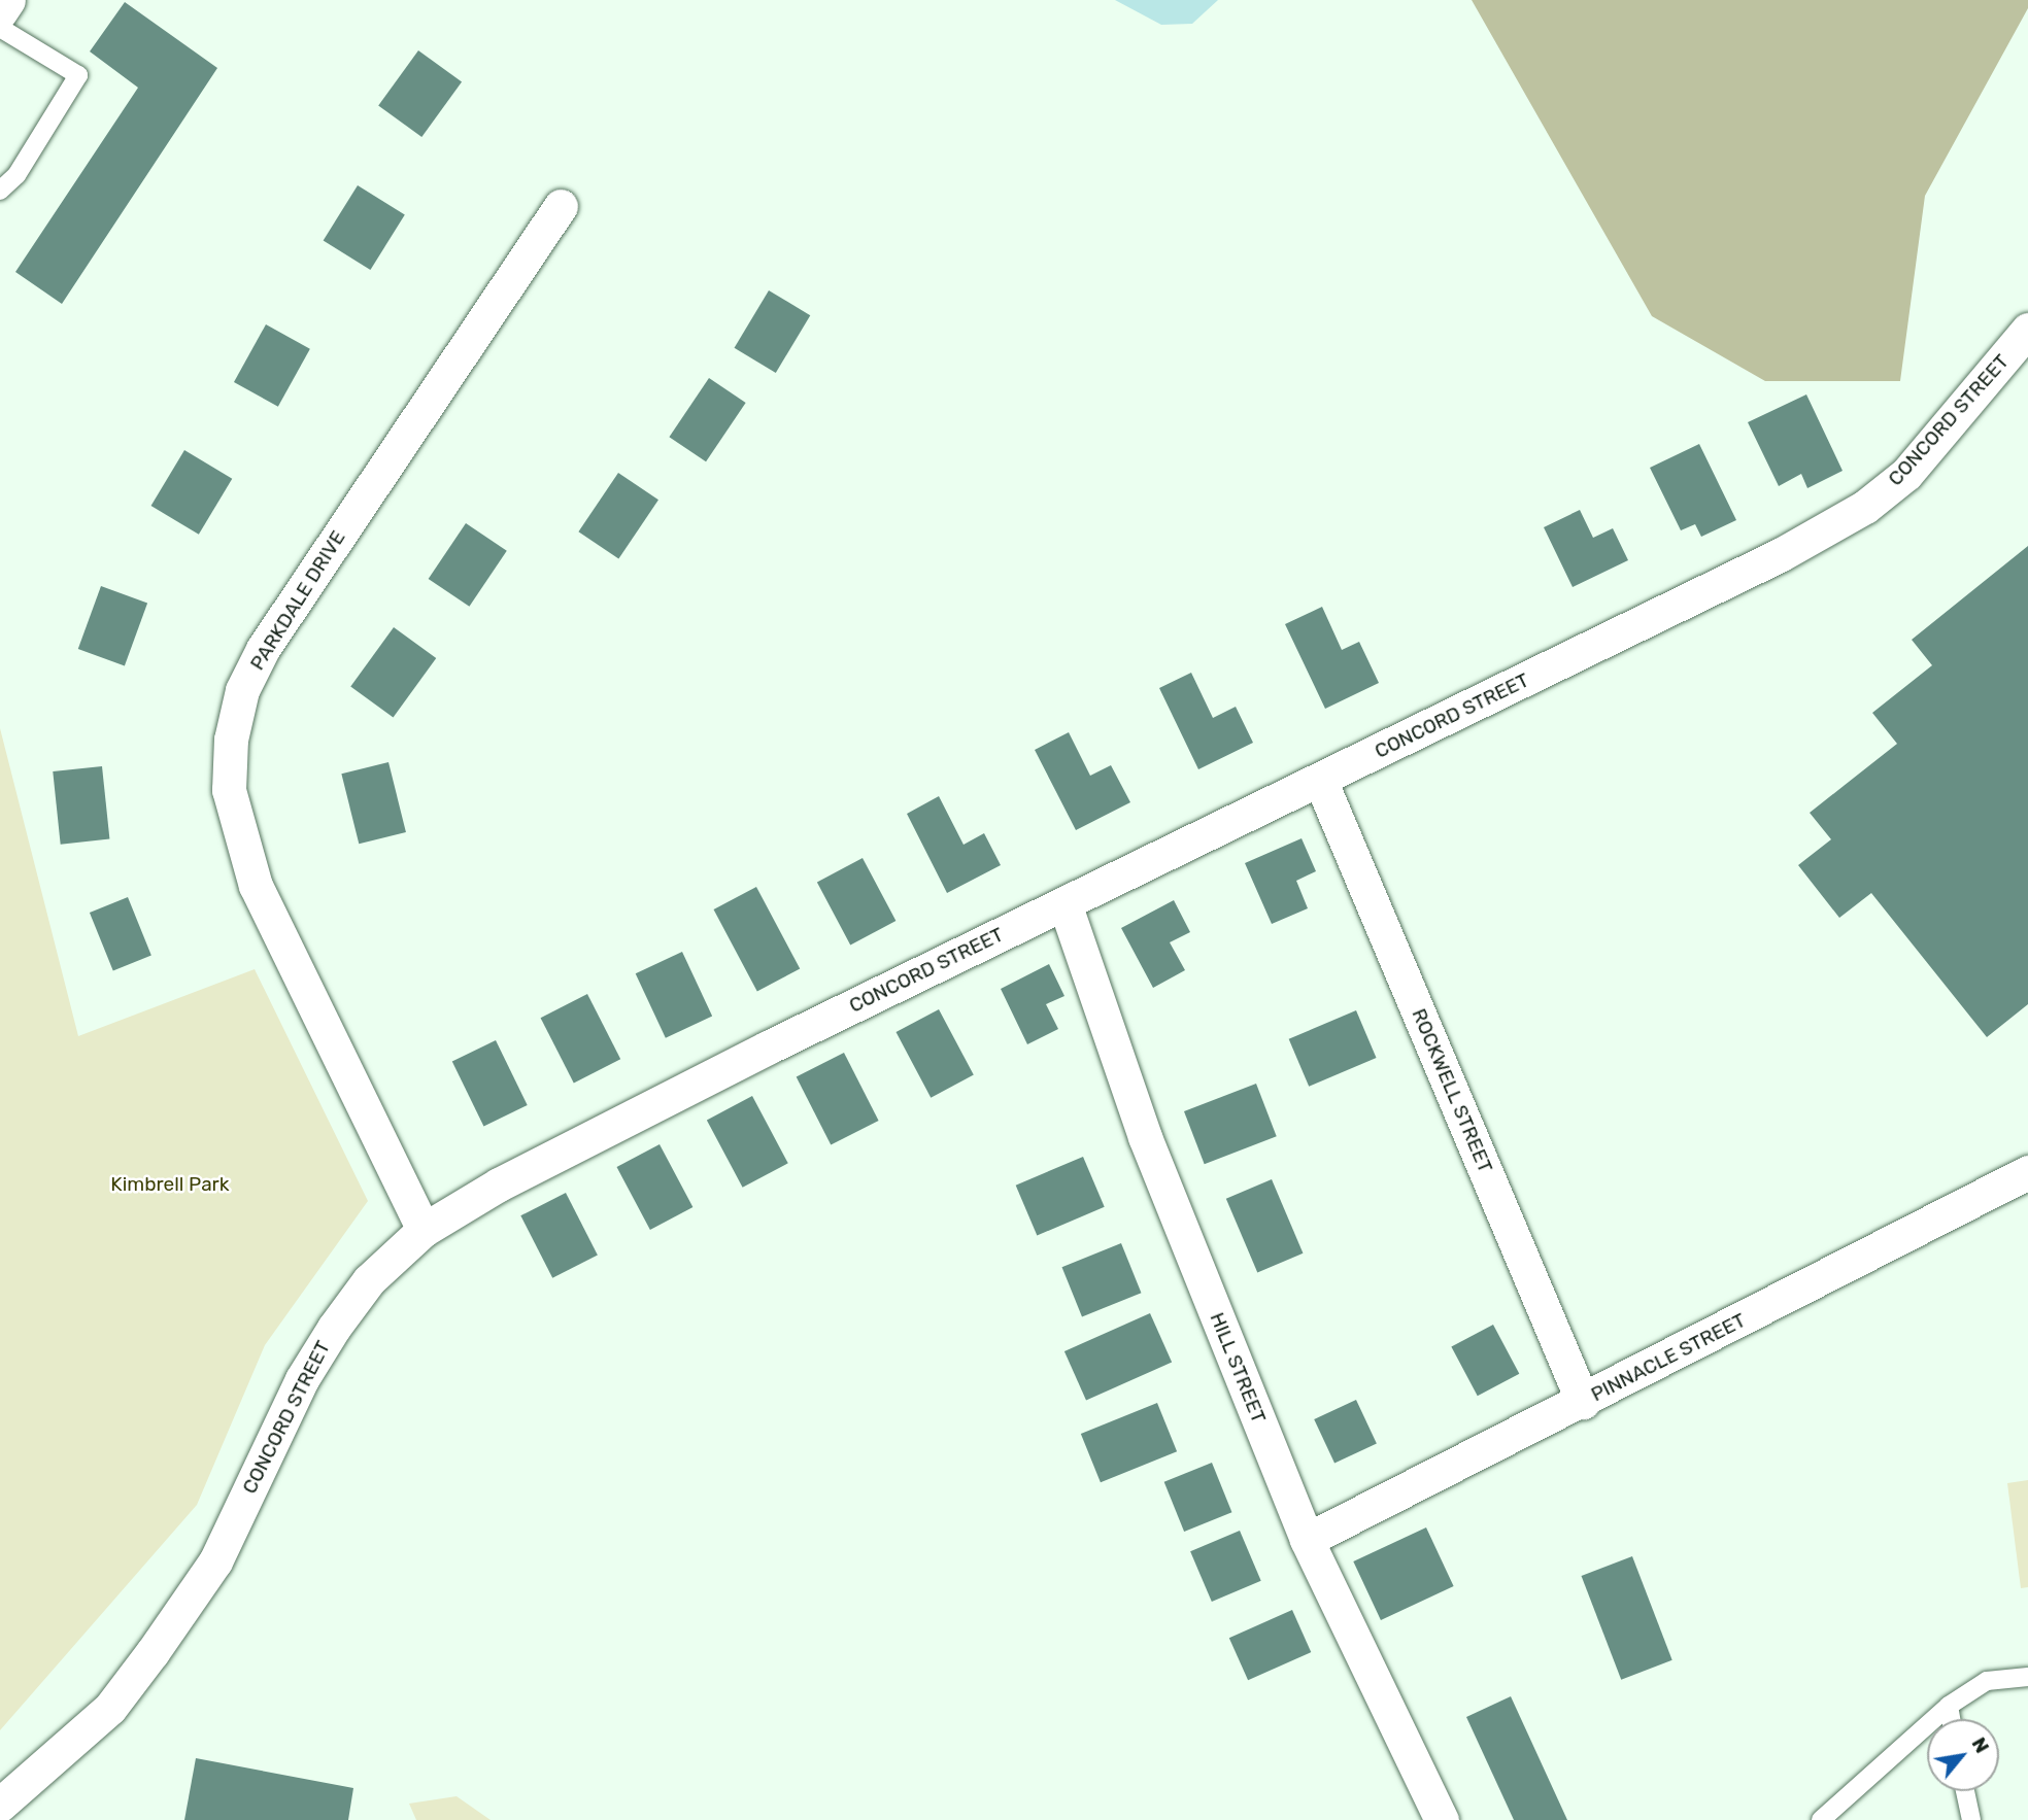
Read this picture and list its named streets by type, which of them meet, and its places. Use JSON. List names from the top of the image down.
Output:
{
  "streets": {
    "street": [
      "CONCORD STREET",
      "PARKDALE DRIVE",
      "ROCKWELL STREET",
      "PINNACLE STREET",
      "HILL STREET"
    ]
  },
  "crossings": [
    ["CONCORD STREET", "PARKDALE DRIVE"],
    ["CONCORD STREET", "ROCKWELL STREET"],
    ["CONCORD STREET", "HILL STREET"],
    ["ROCKWELL STREET", "PINNACLE STREET"],
    ["PINNACLE STREET", "HILL STREET"]
  ],
  "parks": ["Kimbrell Park"],
  "north": "top right"
}
